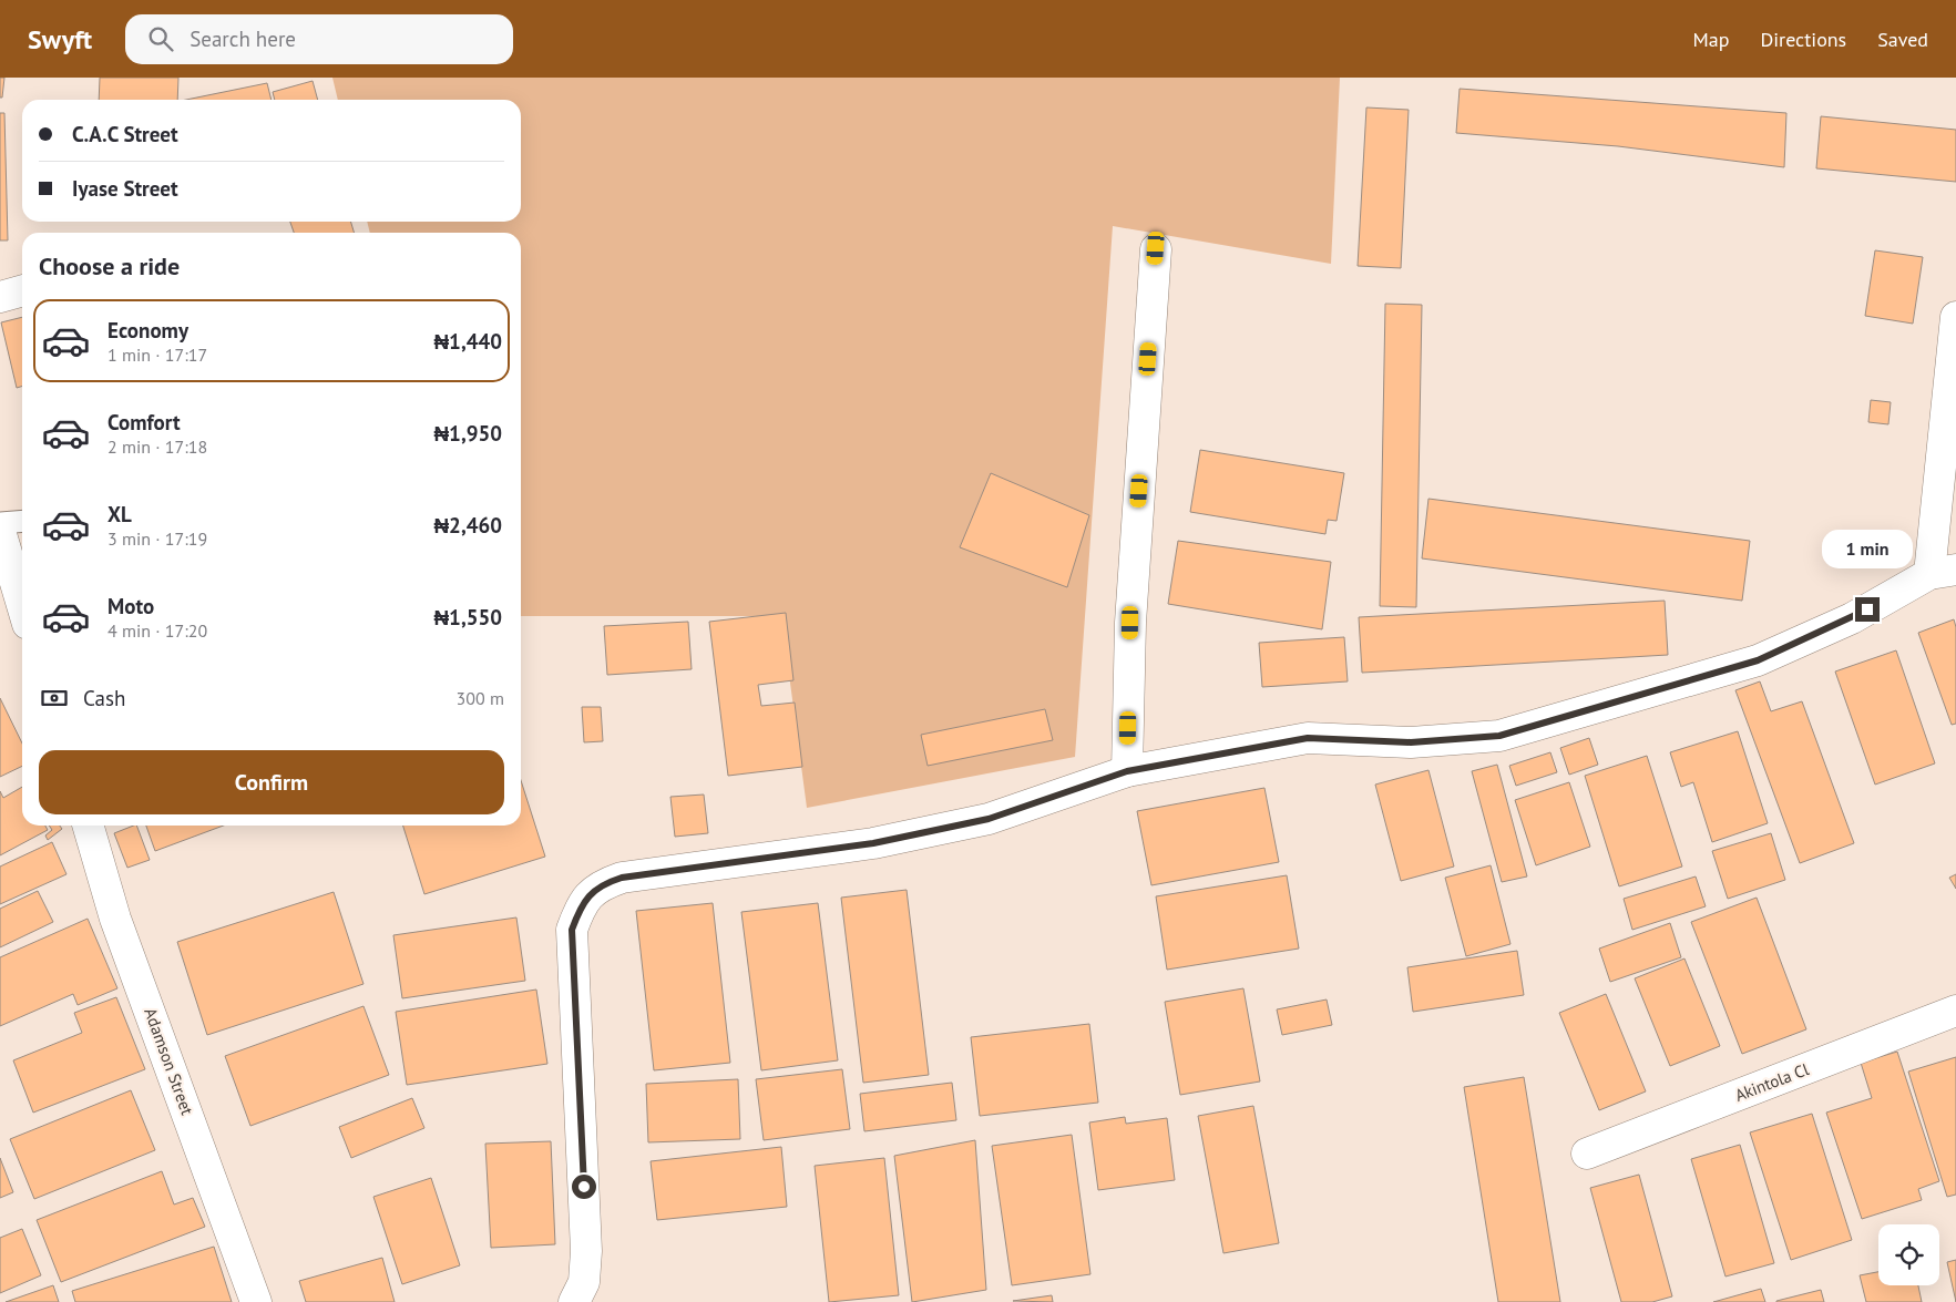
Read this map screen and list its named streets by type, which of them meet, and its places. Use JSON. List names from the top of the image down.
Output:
{
  "streets": {
    "street": ["Adamson Street", "Akintola Cl"]
  },
  "page": {
    "header": "Swyft",
    "search": "Search here",
    "nav": ["Map", "Directions", "Saved"],
    "banner": ["C.A.C Street", "Iyase Street"],
    "heading": "Choose a ride",
    "list": [
      {
        "name": "Economy",
        "note": "1 min · 17:17",
        "value": "₦1,440"
      },
      {
        "name": "Comfort",
        "note": "2 min · 17:18",
        "value": "₦1,950"
      },
      {
        "name": "XL",
        "note": "3 min · 17:19",
        "value": "₦2,460"
      },
      {
        "name": "Moto",
        "note": "4 min · 17:20",
        "value": "₦1,550"
      }
    ],
    "bubble": "1 min",
    "pay": ["Cash", "300 m"],
    "buttons": "Confirm"
  }
}
